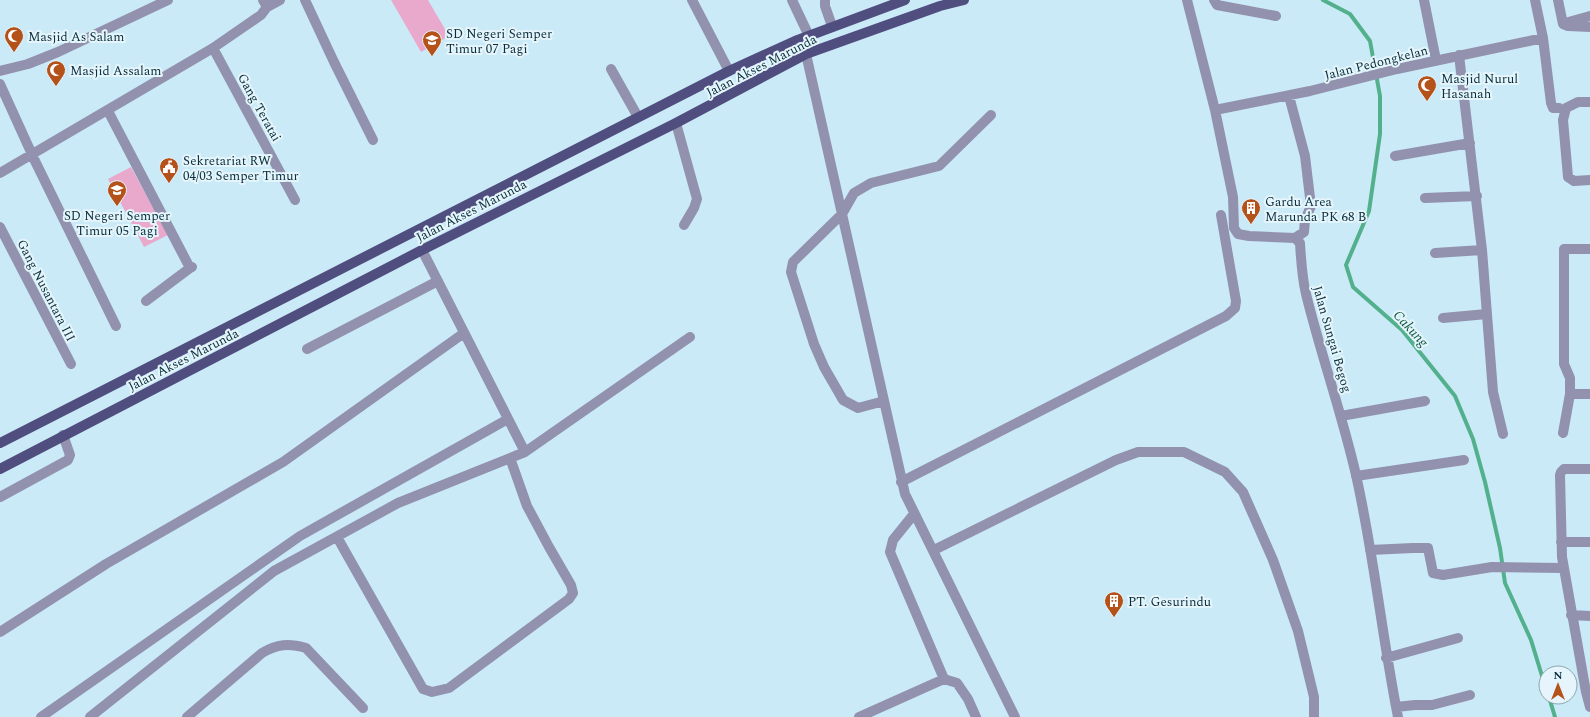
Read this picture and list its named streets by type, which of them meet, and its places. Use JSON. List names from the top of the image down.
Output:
{
  "streets": {
    "main road": ["Jalan Akses Marunda"],
    "street": [
      "Jalan Pedongkelan",
      "Gang Teratai",
      "Gang Nusantara III",
      "Jalan Sungai Begog"
    ]
  },
  "water": ["Cakung"],
  "places": {
    "mosque": ["Masjid As Salam", "Masjid Assalam", "Masjid Nurul Hasanah"],
    "school or university": ["SD Negeri Semper Timur 07 Pagi", "SD Negeri Semper Timur 05 Pagi"],
    "public building": ["Sekretariat RW 04/03 Semper Timur"],
    "building": ["Gardu Area Marunda PK 68 B", "PT. Gesurindu"]
  },
  "north": "top"
}
